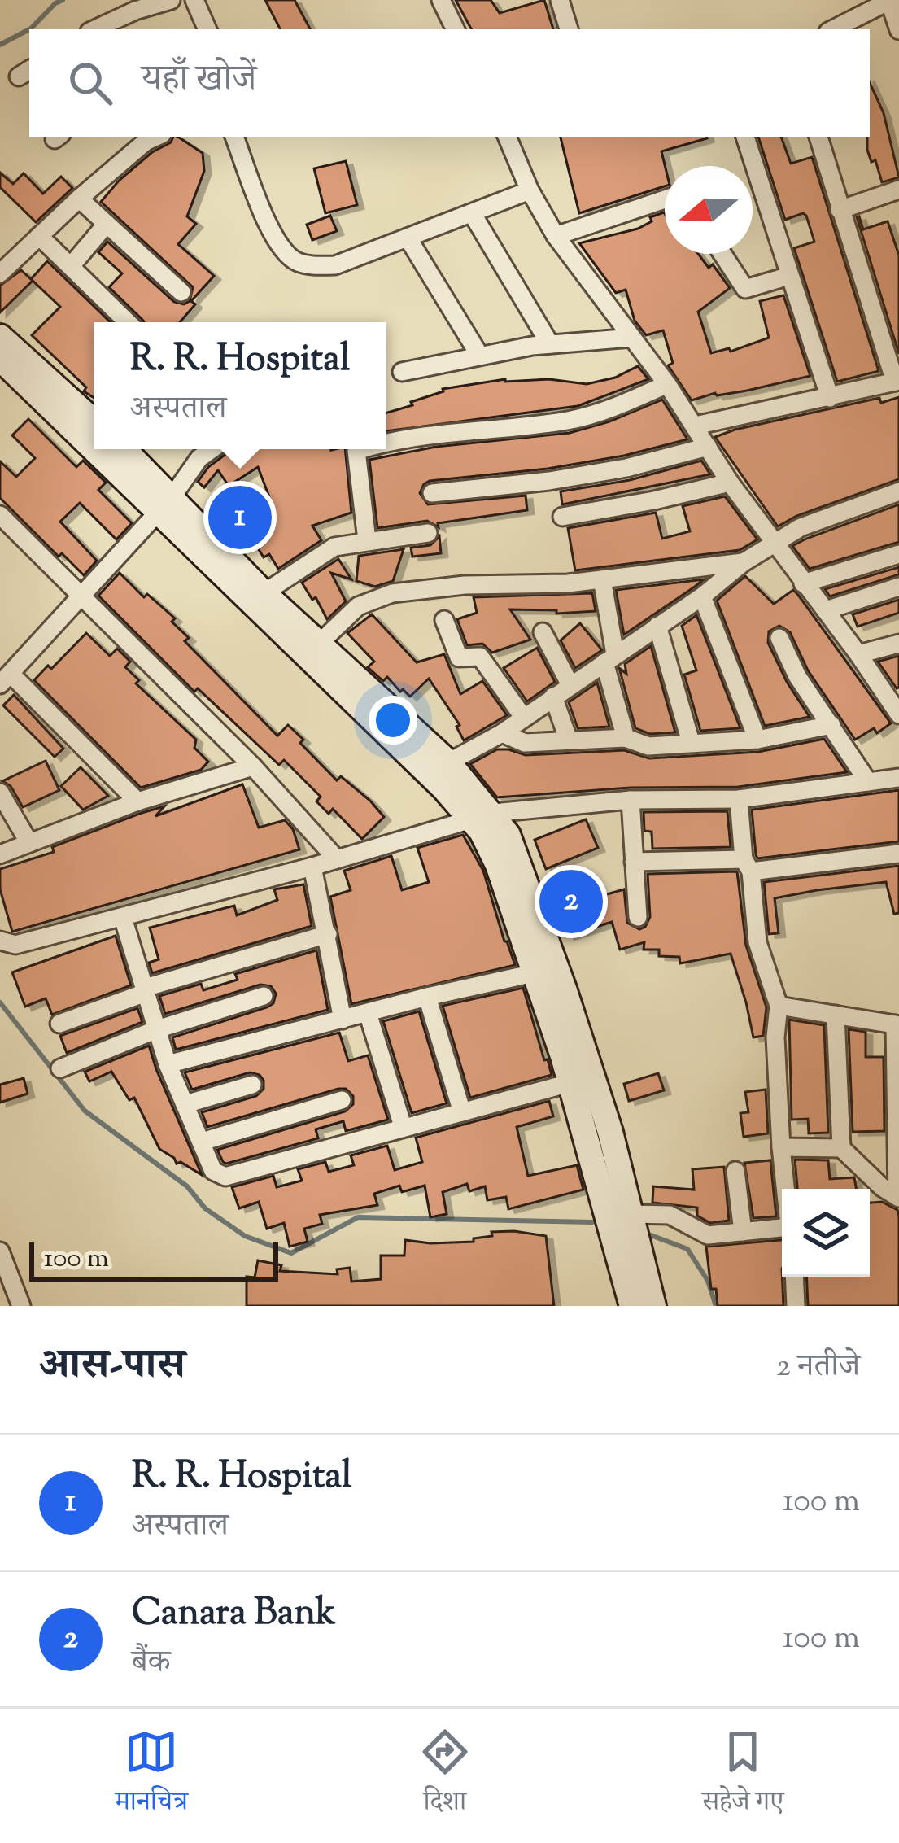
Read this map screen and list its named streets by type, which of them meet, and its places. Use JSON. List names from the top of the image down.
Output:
{
  "scale_bar": "100 m",
  "north": "left",
  "page": {
    "search": "यहाँ खोजें",
    "popup": ["R. R. Hospital", "अस्पताल"],
    "pins": ["1", "2"],
    "scale": "100 m",
    "heading": ["आस-पास", "2 नतीजे"],
    "list": [
      {
        "mark": "1",
        "name": "R. R. Hospital",
        "note": "अस्पताल",
        "value": "100 m"
      },
      {
        "mark": "2",
        "name": "Canara Bank",
        "note": "बैंक",
        "value": "100 m"
      }
    ],
    "nav": ["मानचित्र", "दिशा", "सहेजे गए"]
  }
}
